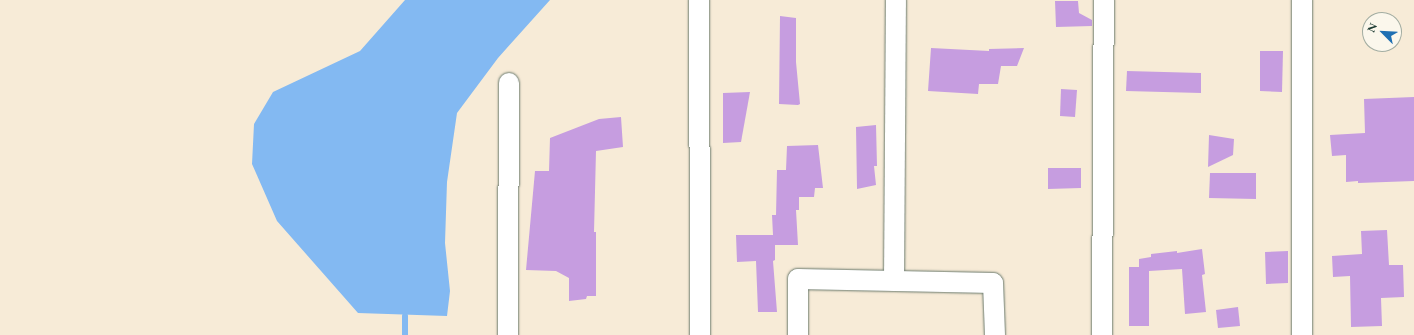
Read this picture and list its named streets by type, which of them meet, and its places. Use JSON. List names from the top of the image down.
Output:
{
  "north": "top left"
}
